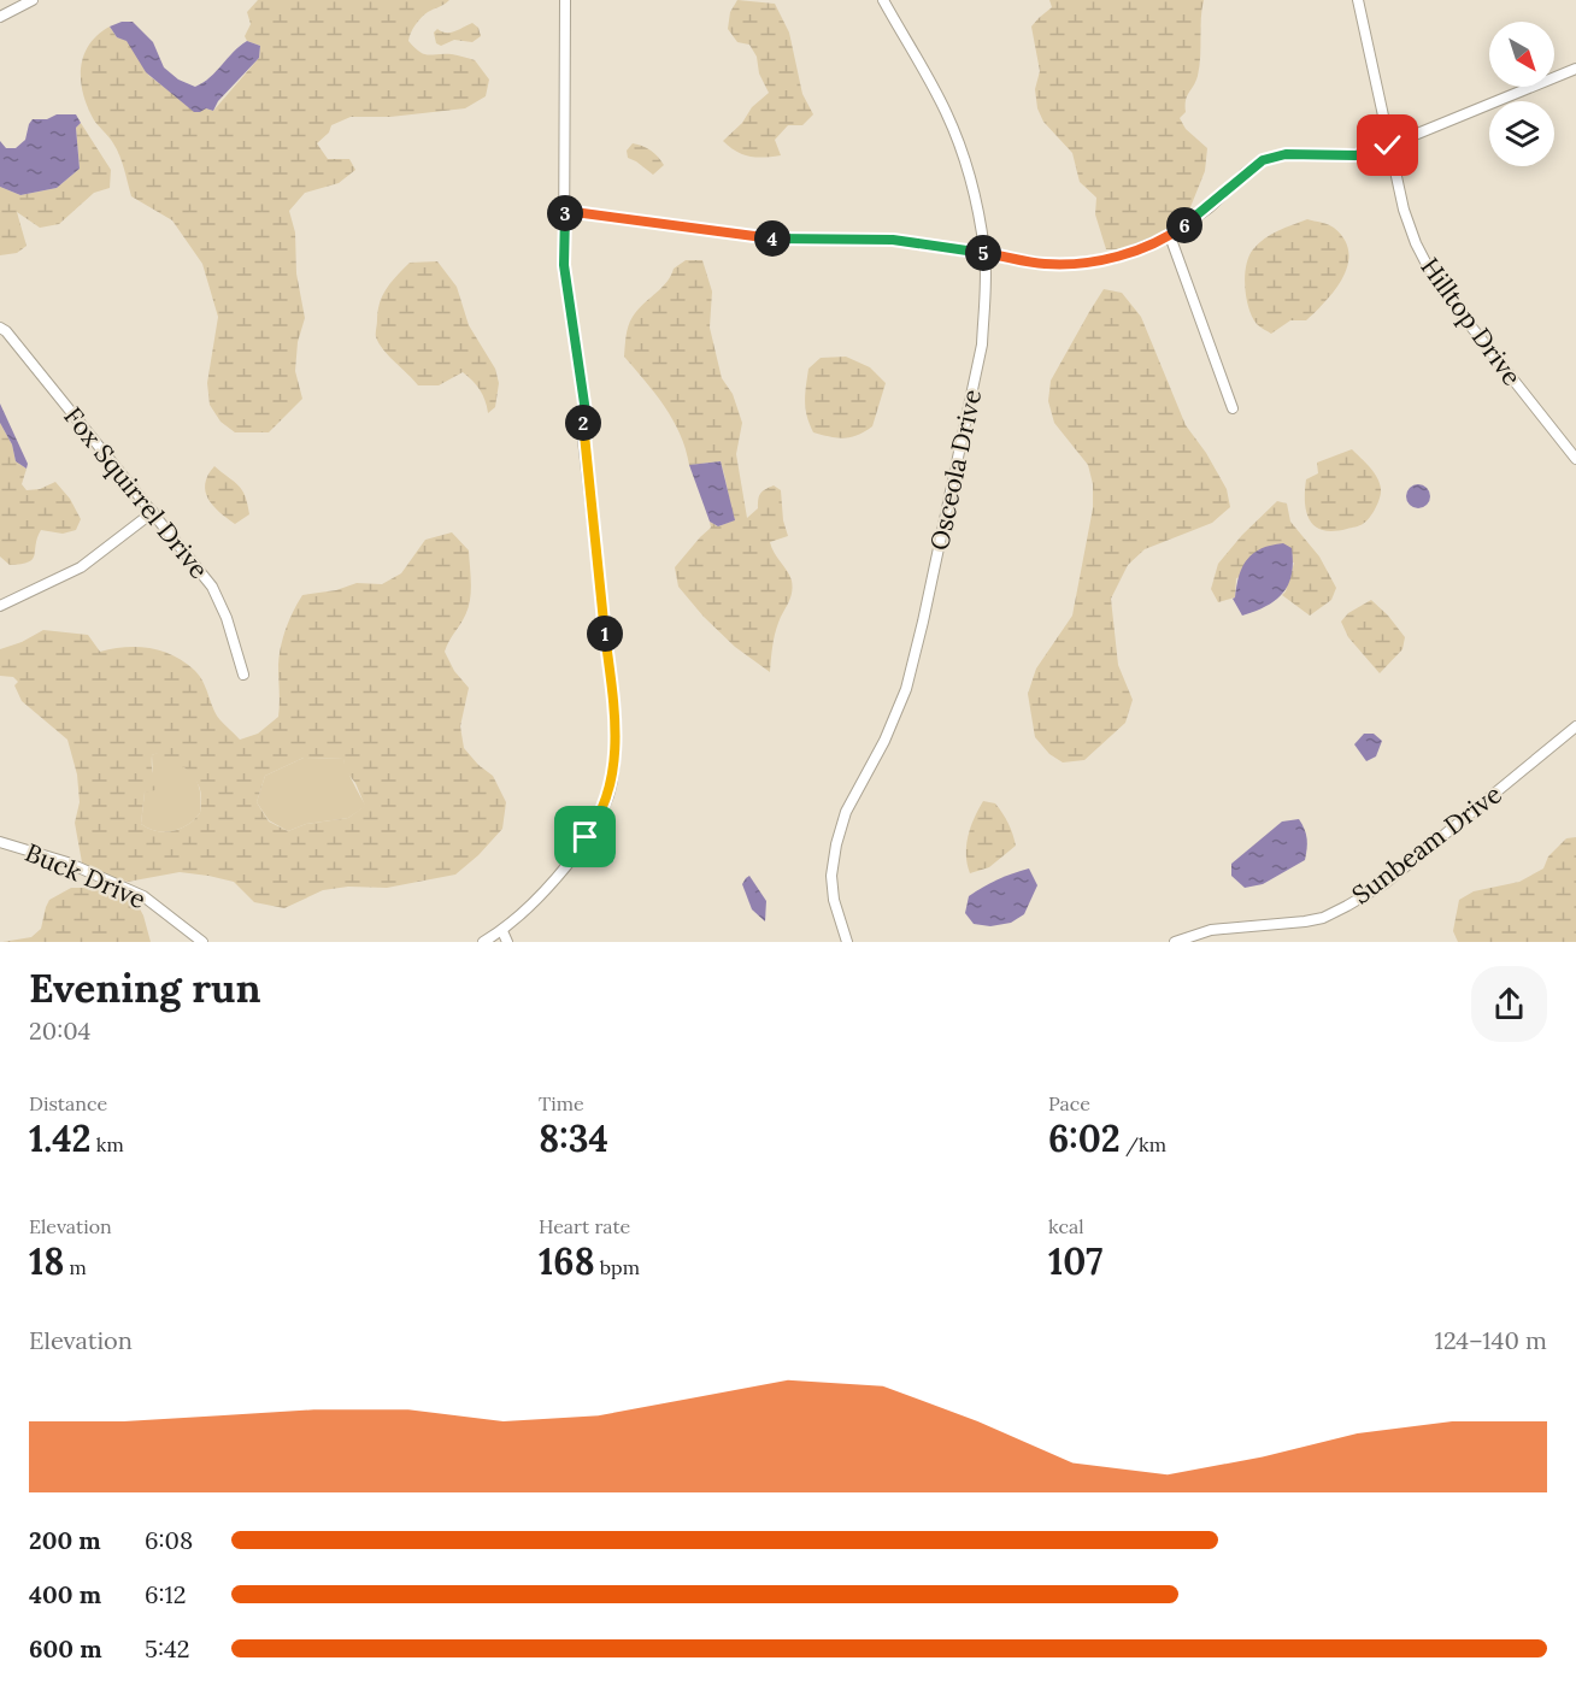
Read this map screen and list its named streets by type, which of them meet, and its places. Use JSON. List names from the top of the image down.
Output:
{
  "streets": {
    "street": [
      "Hilltop Drive",
      "Osceola Drive",
      "Fox Squirrel Drive",
      "Sunbeam Drive",
      "Buck Drive"
    ]
  },
  "north": "bottom right",
  "page": {
    "pins": [
      "3",
      "6",
      "4",
      "5",
      "2",
      "1"
    ],
    "heading": ["Evening run", "20:04"],
    "stats": [
      ["Distance", "1.42 km"],
      ["Time", "8:34"],
      ["Pace", "6:02 /km"],
      ["Elevation", "18 m"],
      ["Heart rate", "168 bpm"],
      ["kcal", "107"]
    ],
    "chart": ["Elevation", "124–140 m"],
    "list": [
      {
        "name": "200 m",
        "note": "6:08"
      },
      {
        "name": "400 m",
        "note": "6:12"
      },
      {
        "name": "600 m",
        "note": "5:42"
      }
    ]
  }
}
